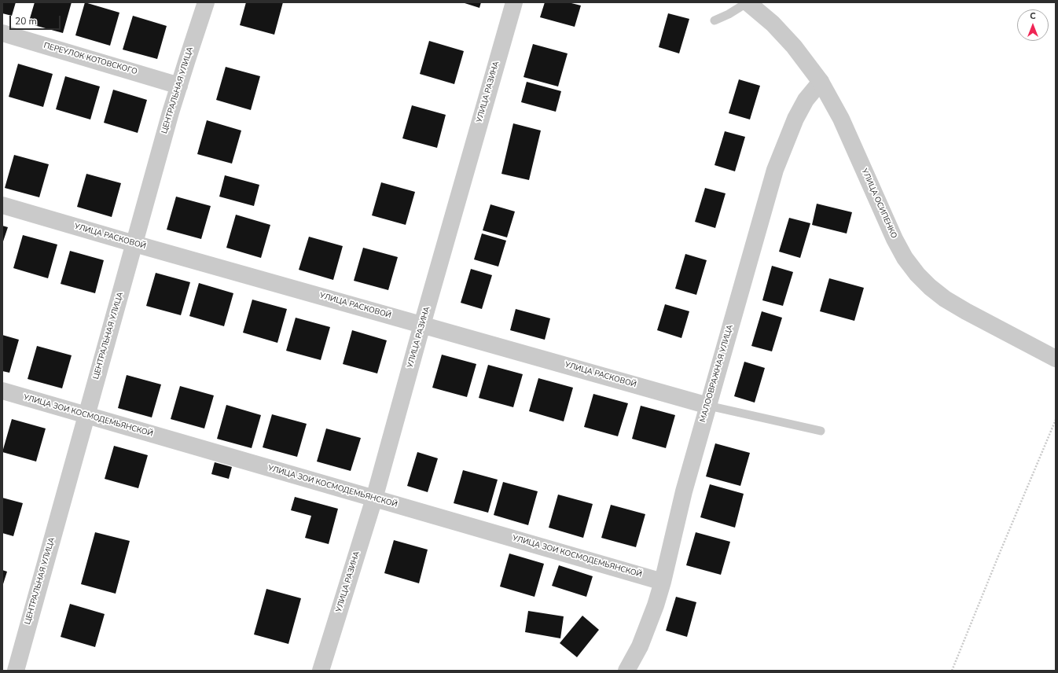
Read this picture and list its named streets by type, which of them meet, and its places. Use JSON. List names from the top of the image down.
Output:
{
  "streets": {
    "street": [
      "ПЕРЕУЛОК КОТОВСКОГО",
      "ЦЕНТРАЛЬНАЯ УЛИЦА",
      "УЛИЦА РАЗИНА",
      "УЛИЦА ОСИПЕНКО",
      "УЛИЦА РАСКОВОЙ",
      "МАЛООВРАЖНАЯ УЛИЦА",
      "УЛИЦА ЗОИ КОСМОДЕМЬЯНСКОЙ"
    ]
  },
  "crossings": [
    ["ПЕРЕУЛОК КОТОВСКОГО", "ЦЕНТРАЛЬНАЯ УЛИЦА"],
    ["ЦЕНТРАЛЬНАЯ УЛИЦА", "УЛИЦА РАСКОВОЙ"],
    ["ЦЕНТРАЛЬНАЯ УЛИЦА", "УЛИЦА ЗОИ КОСМОДЕМЬЯНСКОЙ"],
    ["УЛИЦА РАЗИНА", "УЛИЦА РАСКОВОЙ"],
    ["УЛИЦА РАЗИНА", "УЛИЦА ЗОИ КОСМОДЕМЬЯНСКОЙ"],
    ["УЛИЦА ОСИПЕНКО", "МАЛООВРАЖНАЯ УЛИЦА"],
    ["УЛИЦА РАСКОВОЙ", "МАЛООВРАЖНАЯ УЛИЦА"],
    ["МАЛООВРАЖНАЯ УЛИЦА", "УЛИЦА ЗОИ КОСМОДЕМЬЯНСКОЙ"]
  ],
  "scale_bar": "20 m",
  "north": "top"
}
